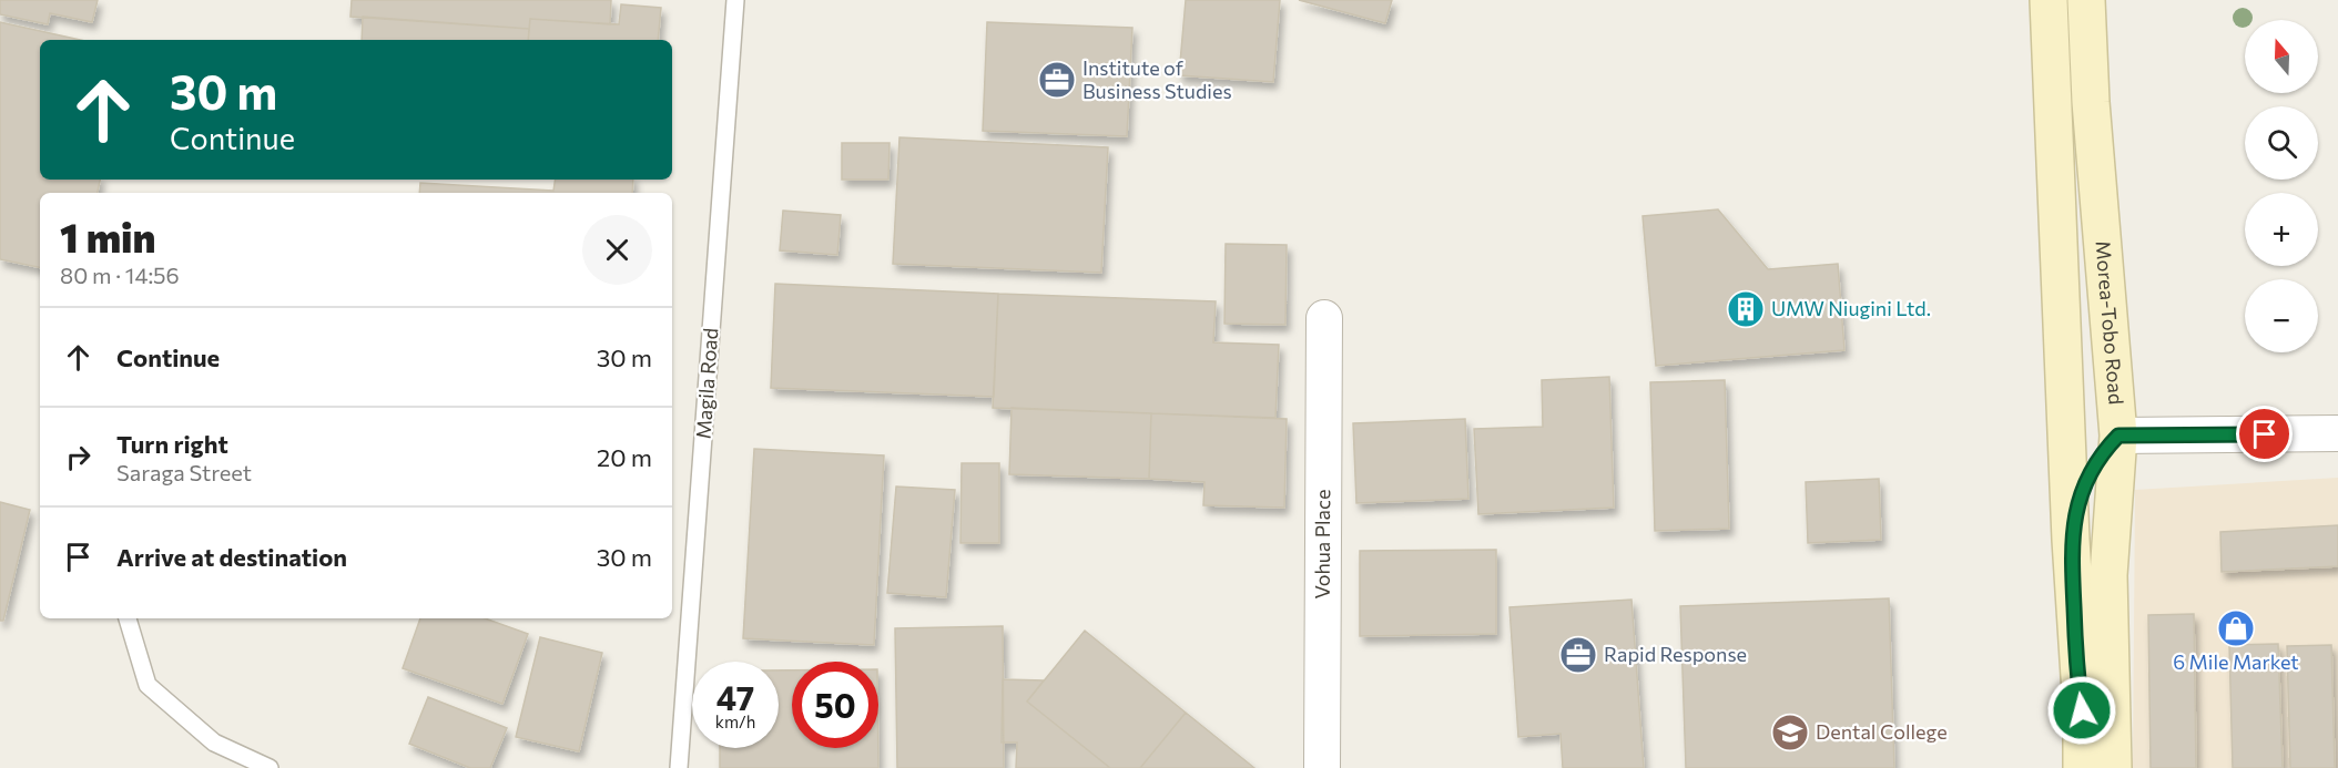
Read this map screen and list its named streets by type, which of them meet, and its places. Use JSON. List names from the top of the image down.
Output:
{
  "streets": {
    "main road": ["Morea-Tobo Road"],
    "street": ["Vohua Place"],
    "lane": ["Magila Road"]
  },
  "places": {
    "office": ["Institute of Business Studies", "Rapid Response"],
    "building": ["UMW Niugini Ltd."],
    "shop": ["6 Mile Market"],
    "school or university": ["Dental College"]
  },
  "north": "top",
  "page": {
    "map_buttons": ["+", "−"],
    "turn": ["30 m", "Continue"],
    "heading": ["1 min", "80 m · 14:56"],
    "list": [
      {
        "name": "Continue",
        "value": "30 m"
      },
      {
        "name": "Turn right",
        "note": "Saraga Street",
        "value": "20 m"
      },
      {
        "name": "Arrive at destination",
        "value": "30 m"
      }
    ],
    "speed": "47 km/h",
    "limit": "50"
  }
}
